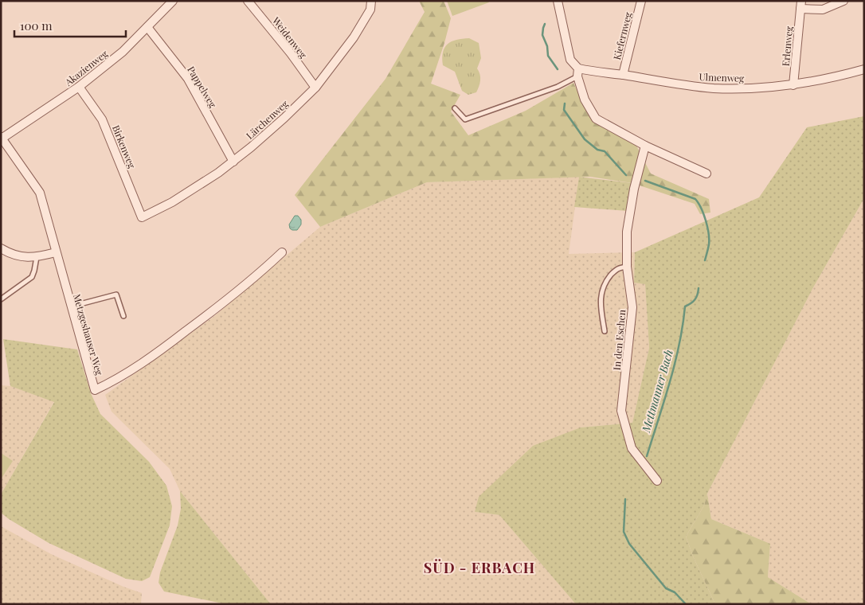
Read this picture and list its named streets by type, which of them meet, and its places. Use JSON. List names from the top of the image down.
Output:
{
  "streets": {
    "street": [
      "Kiefernweg",
      "Weidenweg",
      "Erlenweg",
      "Akazienweg",
      "Ulmenweg",
      "Pappelweg",
      "Lärchenweg",
      "Birkenweg",
      "Metzgeshauser Weg",
      "In den Eschen"
    ]
  },
  "crossings": [
    ["Kiefernweg", "Ulmenweg"],
    ["Weidenweg", "Lärchenweg"],
    ["Erlenweg", "Ulmenweg"],
    ["Akazienweg", "Pappelweg"],
    ["Akazienweg", "Birkenweg"],
    ["Akazienweg", "Metzgeshauser Weg"],
    ["Pappelweg", "Lärchenweg"],
    ["Lärchenweg", "Birkenweg"]
  ],
  "districts": ["SÜD - ERBACH"],
  "water": ["Mettmanner Bach"],
  "scale_bar": "100 m"
}
